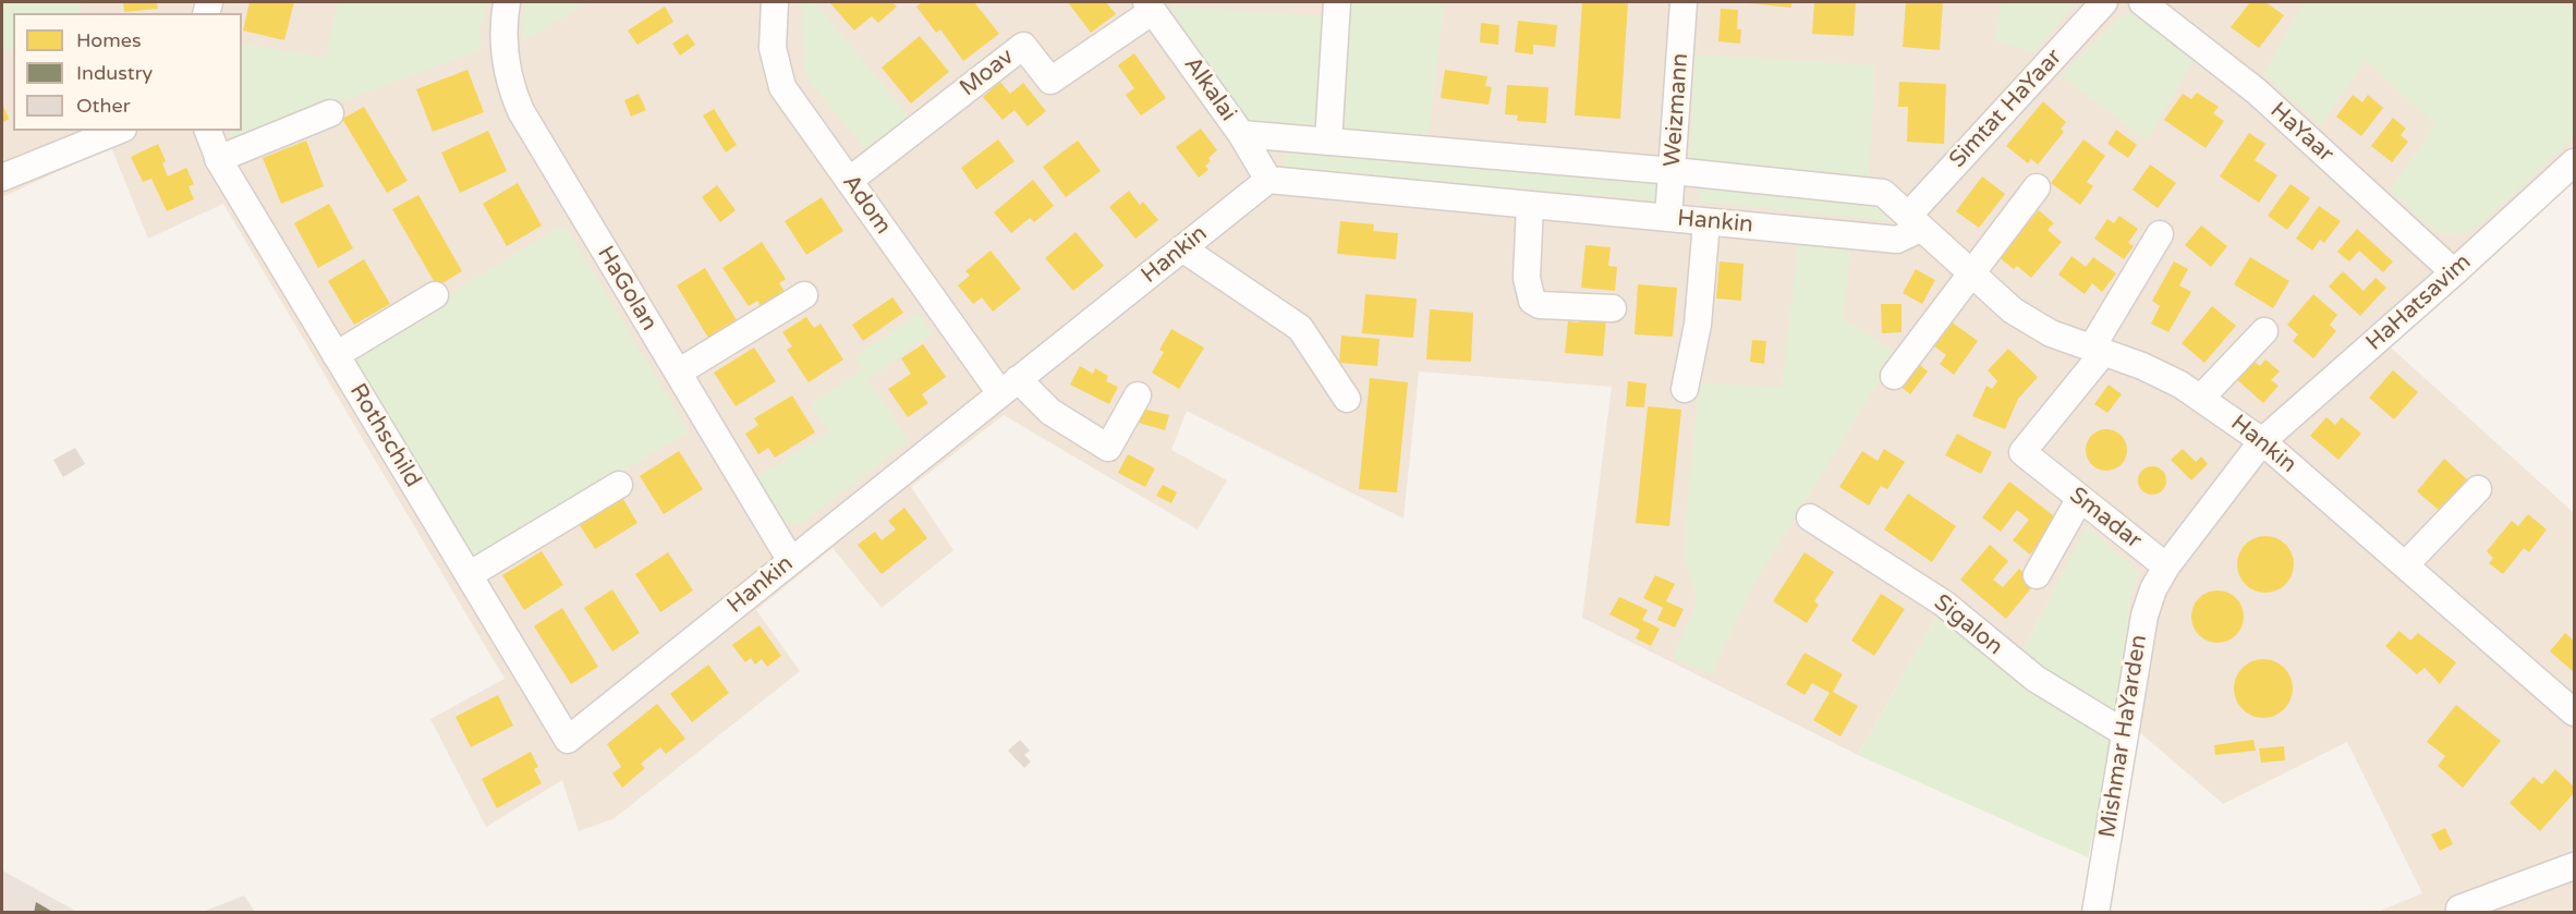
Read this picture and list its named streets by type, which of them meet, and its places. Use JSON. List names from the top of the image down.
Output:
{
  "streets": {
    "street": [
      "Moav",
      "Alkalai",
      "Simtat HaYaar",
      "Weizmann",
      "HaYaar",
      "Adom",
      "Hankin",
      "HaGolan",
      "HaHatsavim",
      "Rothschild",
      "Smadar",
      "Sigalon",
      "Mishmar HaYarden"
    ]
  },
  "crossings": [
    ["Moav", "Alkalai"],
    ["Moav", "Adom"],
    ["Alkalai", "Hankin"],
    ["Simtat HaYaar", "Hankin"],
    ["Weizmann", "Hankin"],
    ["HaYaar", "HaHatsavim"],
    ["Adom", "Hankin"],
    ["Hankin", "HaGolan"],
    ["Hankin", "HaHatsavim"],
    ["Hankin", "Rothschild"],
    ["Hankin", "Smadar"],
    ["Smadar", "Mishmar HaYarden"],
    ["Sigalon", "Mishmar HaYarden"]
  ],
  "legend": ["Homes", "Industry", "Other"]
}
